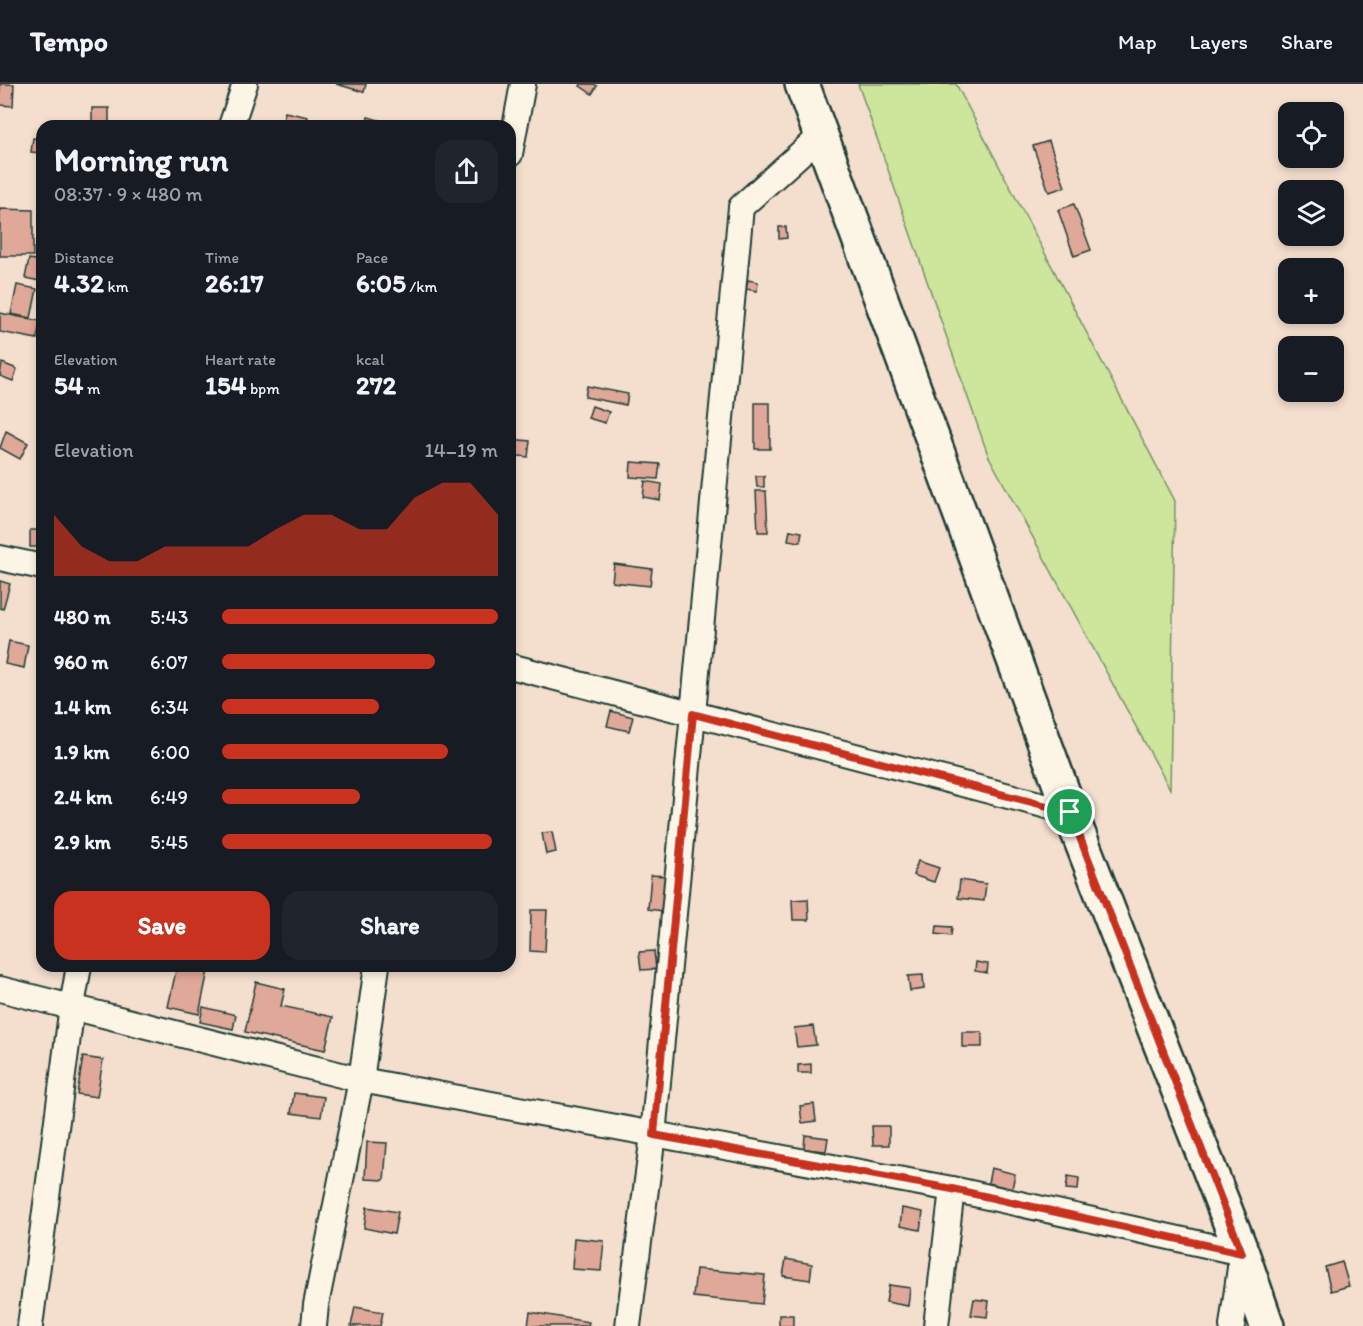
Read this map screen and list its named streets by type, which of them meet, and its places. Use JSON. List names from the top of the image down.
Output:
{
  "page": {
    "header": "Tempo",
    "nav": ["Map", "Layers", "Share"],
    "map_buttons": ["+", "−"],
    "heading": ["Morning run", "08:37 · 9 × 480 m"],
    "stats": [
      ["Distance", "4.32 km"],
      ["Time", "26:17"],
      ["Pace", "6:05 /km"],
      ["Elevation", "54 m"],
      ["Heart rate", "154 bpm"],
      ["kcal", "272"]
    ],
    "chart": ["Elevation", "14–19 m"],
    "list": [
      {
        "name": "480 m",
        "note": "5:43"
      },
      {
        "name": "960 m",
        "note": "6:07"
      },
      {
        "name": "1.4 km",
        "note": "6:34"
      },
      {
        "name": "1.9 km",
        "note": "6:00"
      },
      {
        "name": "2.4 km",
        "note": "6:49"
      },
      {
        "name": "2.9 km",
        "note": "5:45"
      }
    ],
    "buttons": ["Save", "Share"]
  }
}
